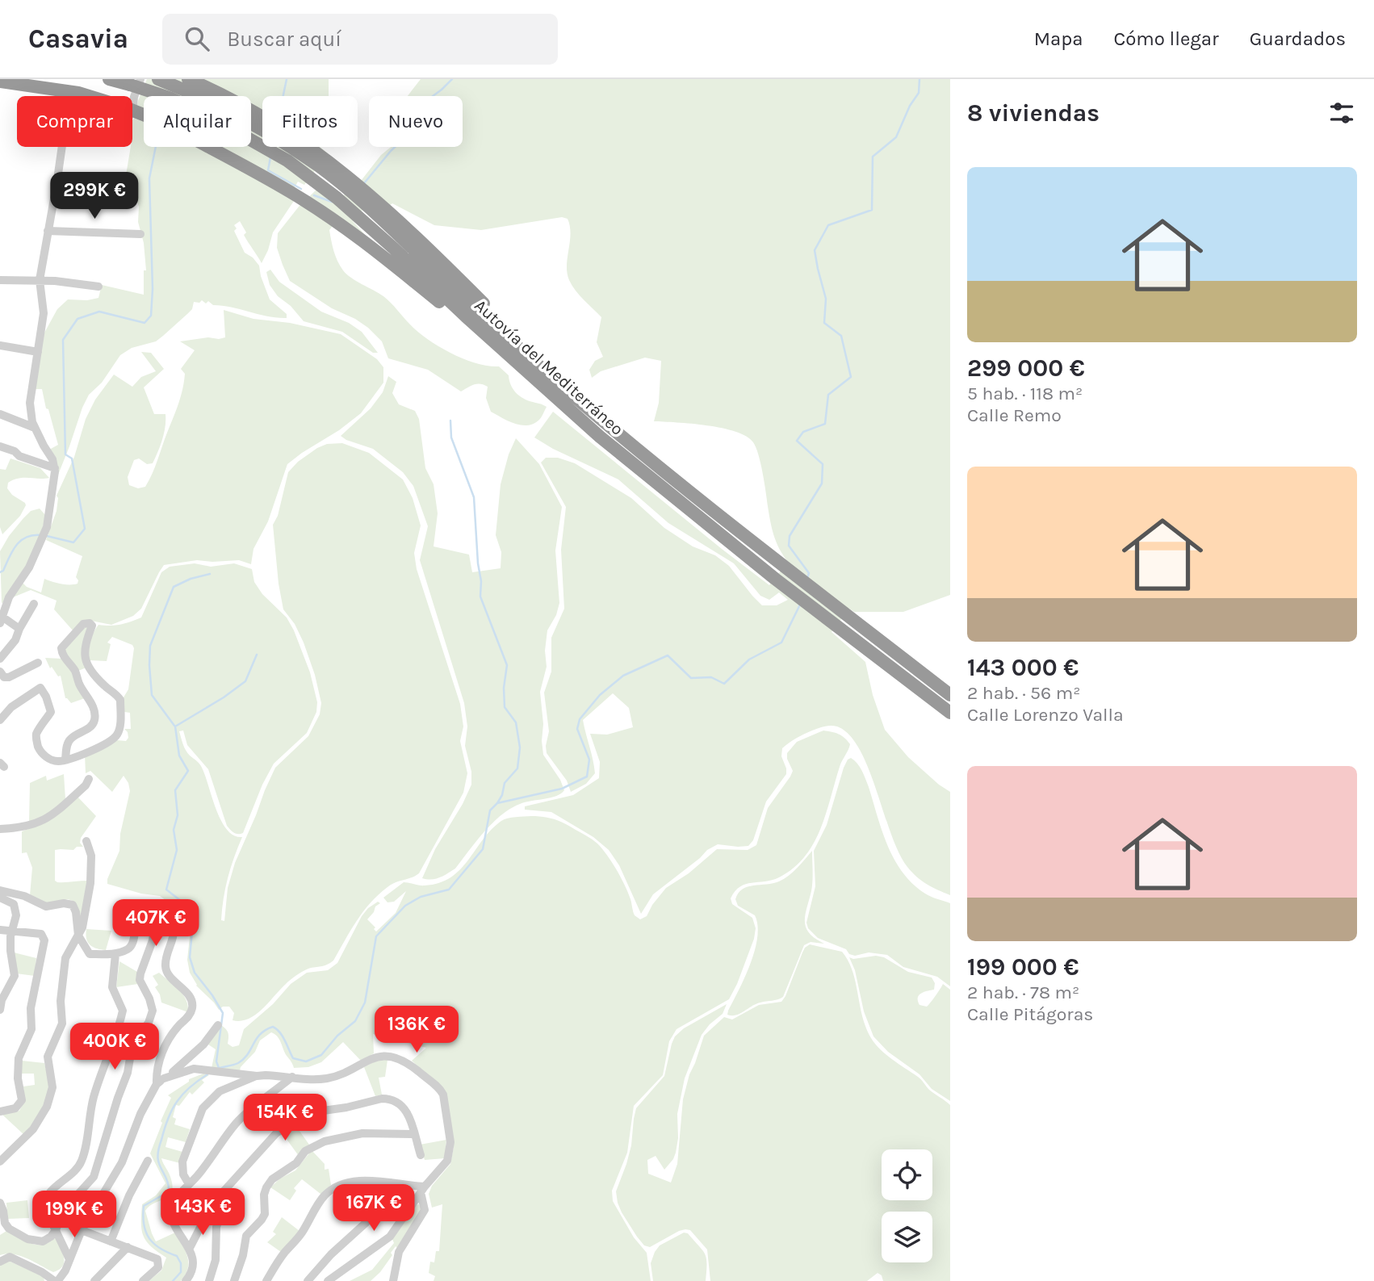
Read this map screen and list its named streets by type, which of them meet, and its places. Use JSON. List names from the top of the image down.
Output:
{
  "streets": {
    "highway": ["Autovía del Mediterráneo"]
  },
  "page": {
    "header": "Casavia",
    "search": "Buscar aquí",
    "nav": ["Mapa", "Cómo llegar", "Guardados"],
    "heading": "8 viviendas",
    "chip": [
      "Comprar",
      "Alquilar",
      "Filtros",
      "Nuevo"
    ],
    "list": [
      {
        "name": "299 000 €",
        "note": "5 hab. · 118 m² · Calle Remo"
      },
      {
        "name": "143 000 €",
        "note": "2 hab. · 56 m² · Calle Lorenzo Valla"
      },
      {
        "name": "199 000 €",
        "note": "2 hab. · 78 m² · Calle Pitágoras"
      }
    ],
    "price": [
      "299K €",
      "407K €",
      "136K €",
      "400K €",
      "154K €",
      "167K €",
      "143K €",
      "199K €"
    ]
  }
}
